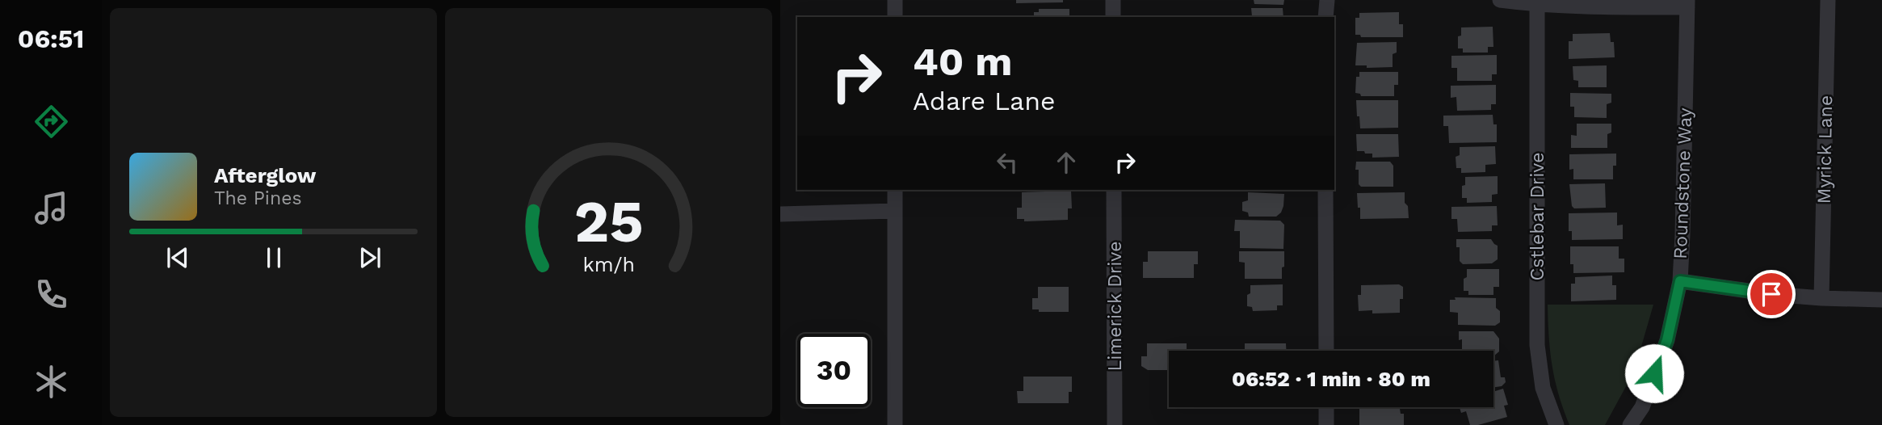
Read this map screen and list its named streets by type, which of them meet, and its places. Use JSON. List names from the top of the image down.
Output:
{
  "streets": {
    "street": [
      "Myrick Lane",
      "Roundstone Way",
      "Cstlebar Drive",
      "Limerick Drive"
    ]
  },
  "page": {
    "tabs": "06:51",
    "turn": ["40 m", "Adare Lane"],
    "song": ["Afterglow", "The Pines"],
    "limit": "30",
    "trip": "06:52 · 1 min · 80 m",
    "gauge": ["25", "km/h"]
  }
}
